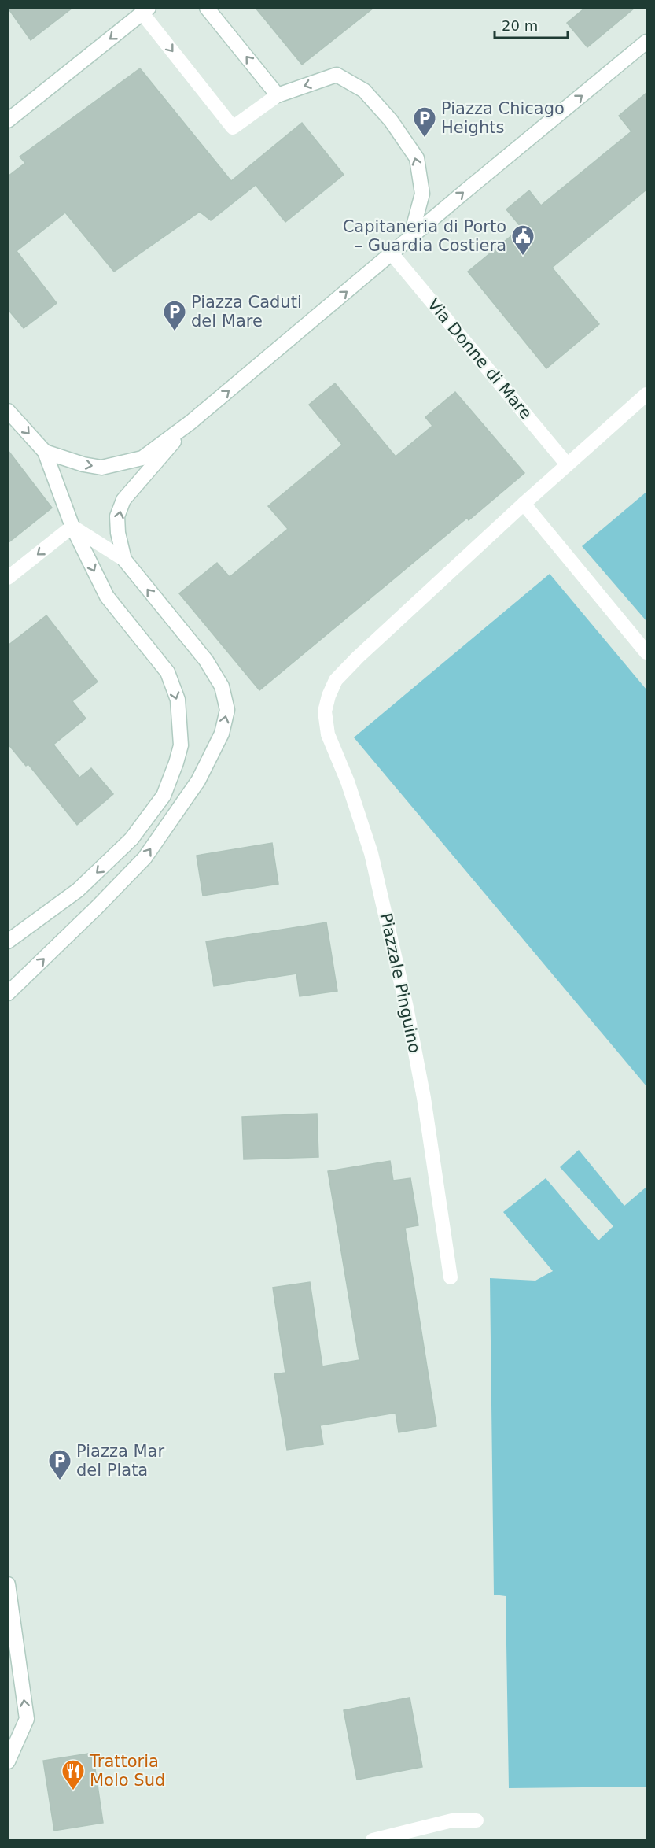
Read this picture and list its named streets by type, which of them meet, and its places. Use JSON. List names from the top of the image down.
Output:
{
  "streets": {
    "street": ["Via Donne di Mare", "Piazzale Pinguino"]
  },
  "places": {
    "parking": ["Piazza Chicago Heights", "Piazza Caduti del Mare", "Piazza Mar del Plata"],
    "public building": ["Capitaneria di Porto – Guardia Costiera"],
    "restaurant": ["Trattoria Molo Sud"]
  },
  "scale_bar": "20 m"
}
